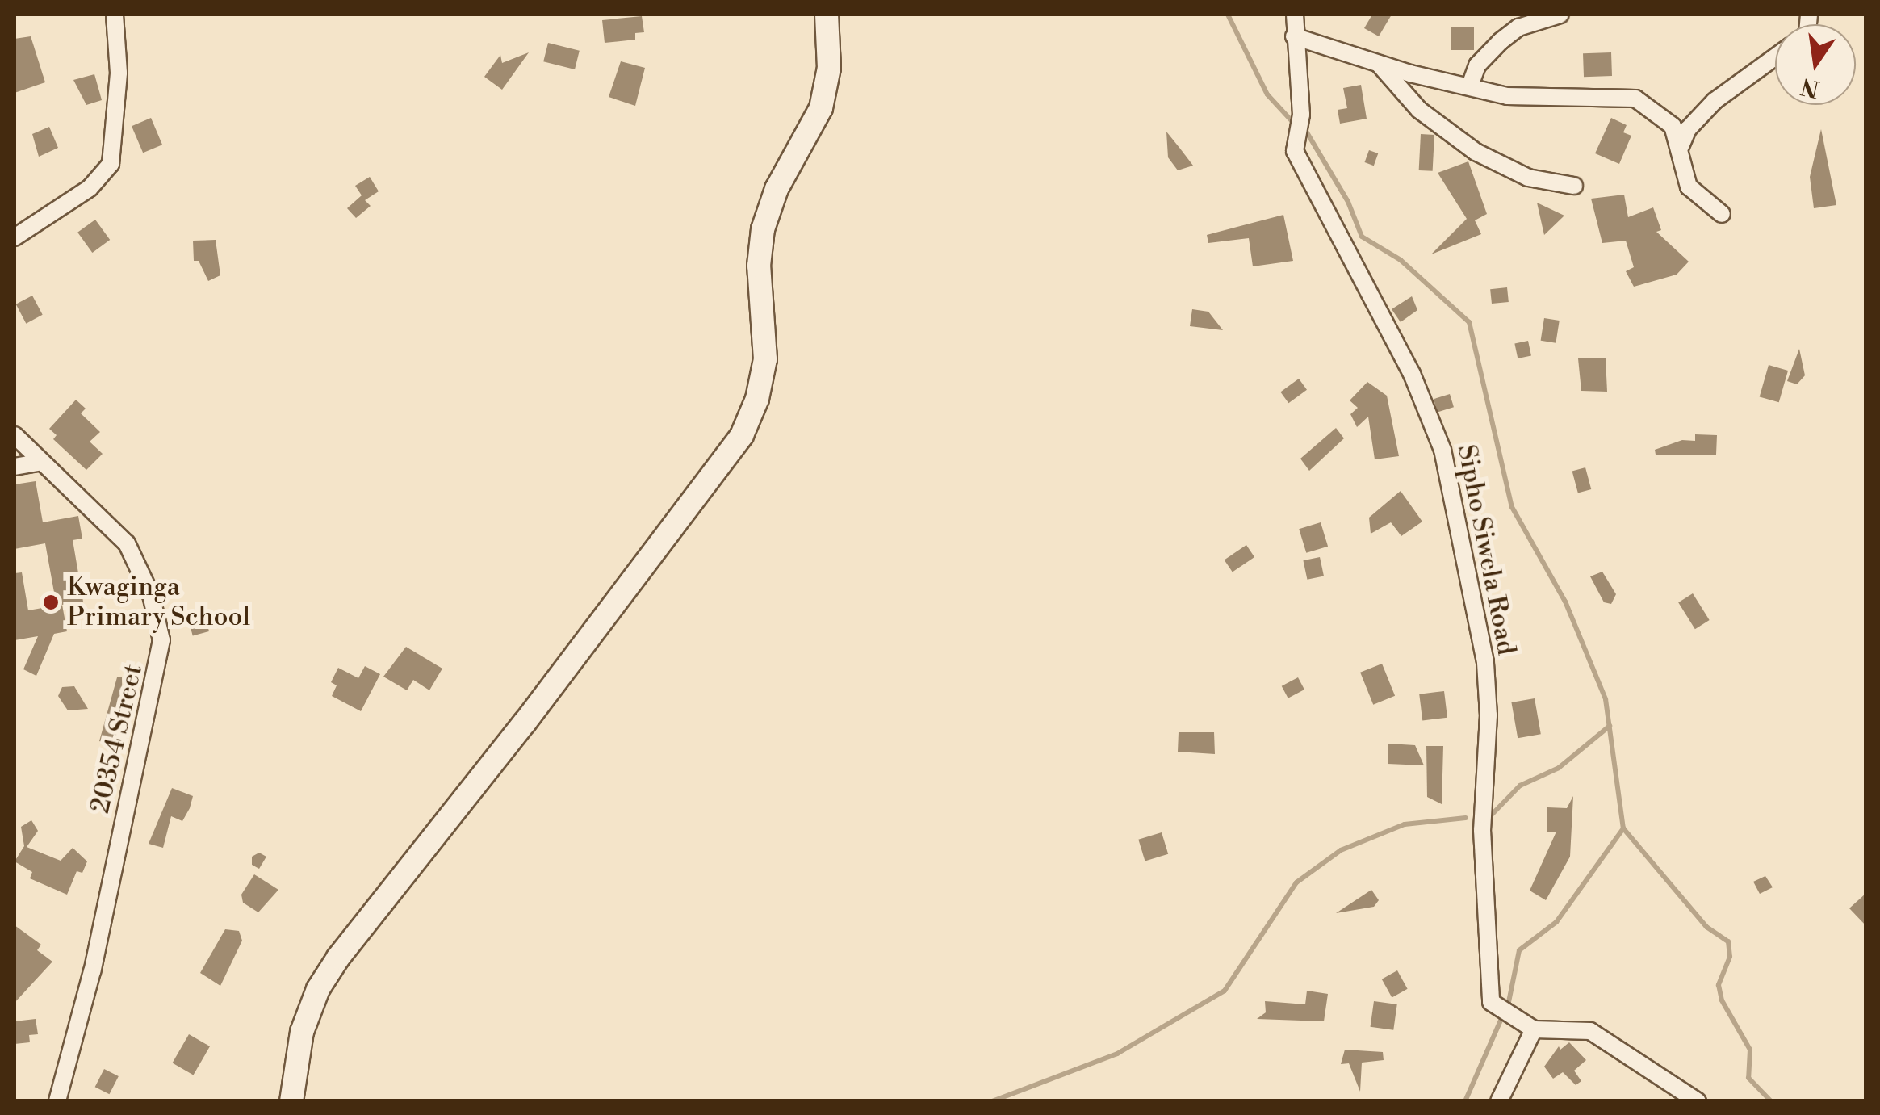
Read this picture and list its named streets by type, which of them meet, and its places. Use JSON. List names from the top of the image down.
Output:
{
  "streets": {
    "street": ["Sipho Siwela Road", "20354 Street"]
  },
  "places": ["Kwaginga Primary School"],
  "north": "bottom"
}
